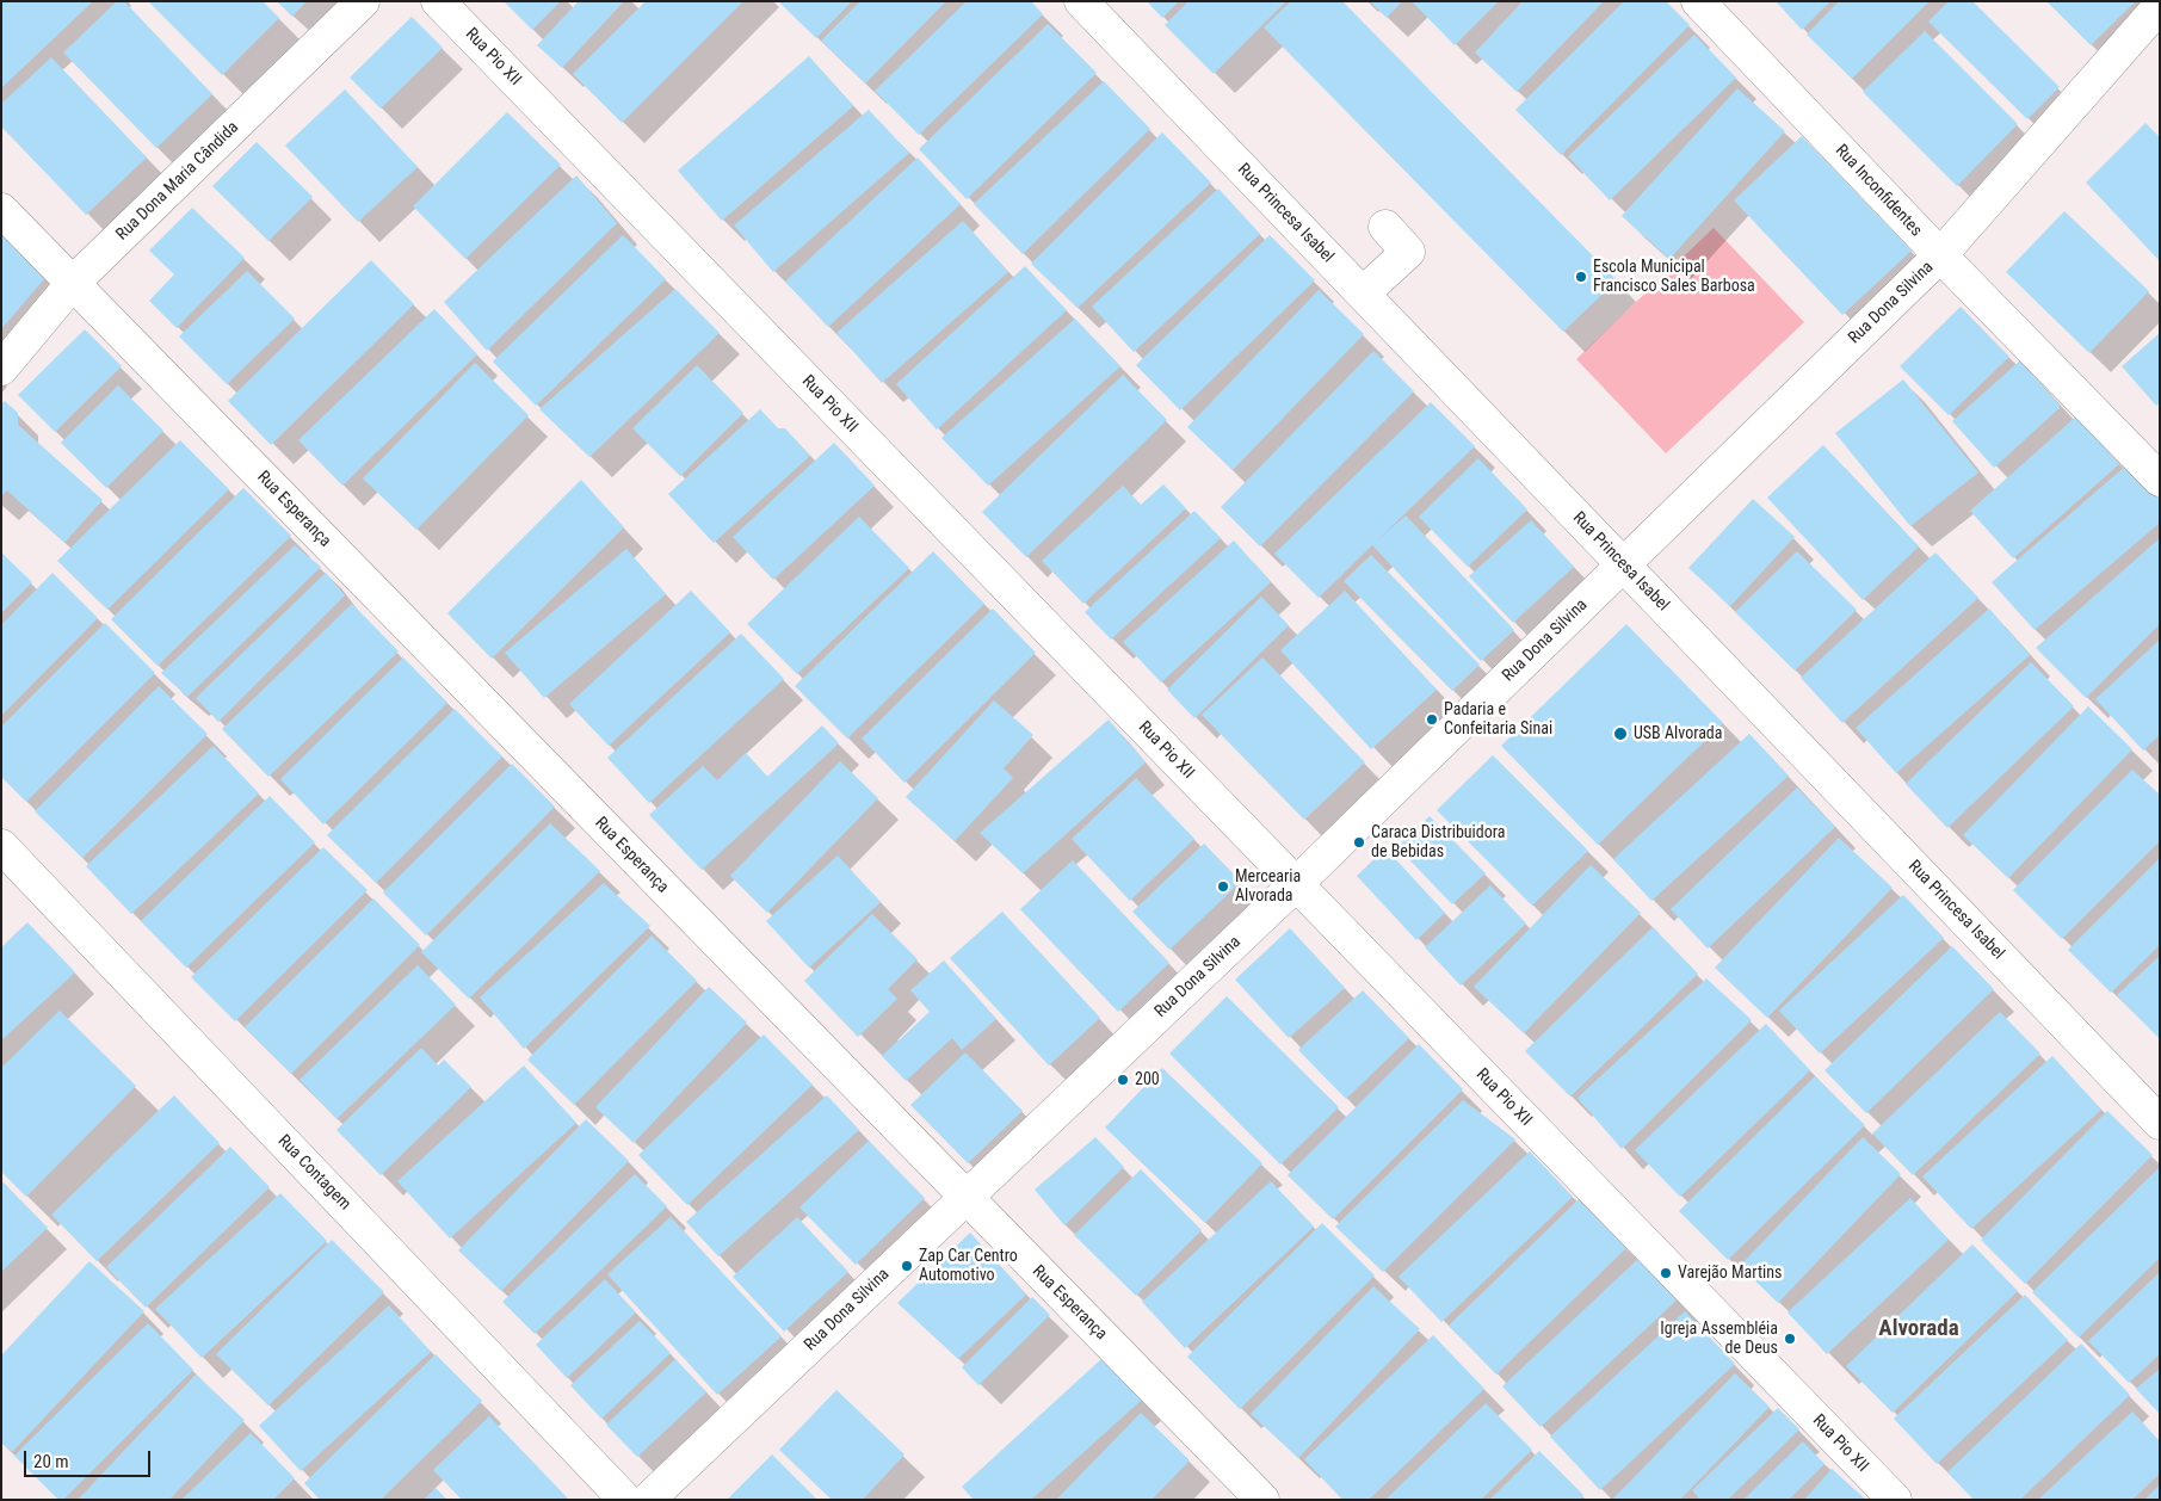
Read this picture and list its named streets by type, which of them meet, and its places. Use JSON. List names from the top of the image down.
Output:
{
  "streets": {
    "street": [
      "Rua Pio XII",
      "Rua Dona Maria Cândida",
      "Rua Inconfidentes",
      "Rua Princesa Isabel",
      "Rua Dona Silvina",
      "Rua Esperança",
      "Rua Contagem"
    ]
  },
  "crossings": [
    ["Rua Pio XII", "Rua Dona Silvina"],
    ["Rua Dona Maria Cândida", "Rua Esperança"],
    ["Rua Inconfidentes", "Rua Dona Silvina"],
    ["Rua Princesa Isabel", "Rua Dona Silvina"],
    ["Rua Dona Silvina", "Rua Esperança"]
  ],
  "districts": ["Alvorada"],
  "places": [
    "Escola Municipal Francisco Sales Barbosa",
    "Padaria e Confeitaria Sinai",
    "USB Alvorada",
    "Caraca Distribuidora de Bebidas",
    "Mercearia Alvorada",
    "200",
    "Zap Car Centro Automotivo",
    "Varejão Martins",
    "Igreja Assembléia de Deus"
  ],
  "scale_bar": "20 m"
}
